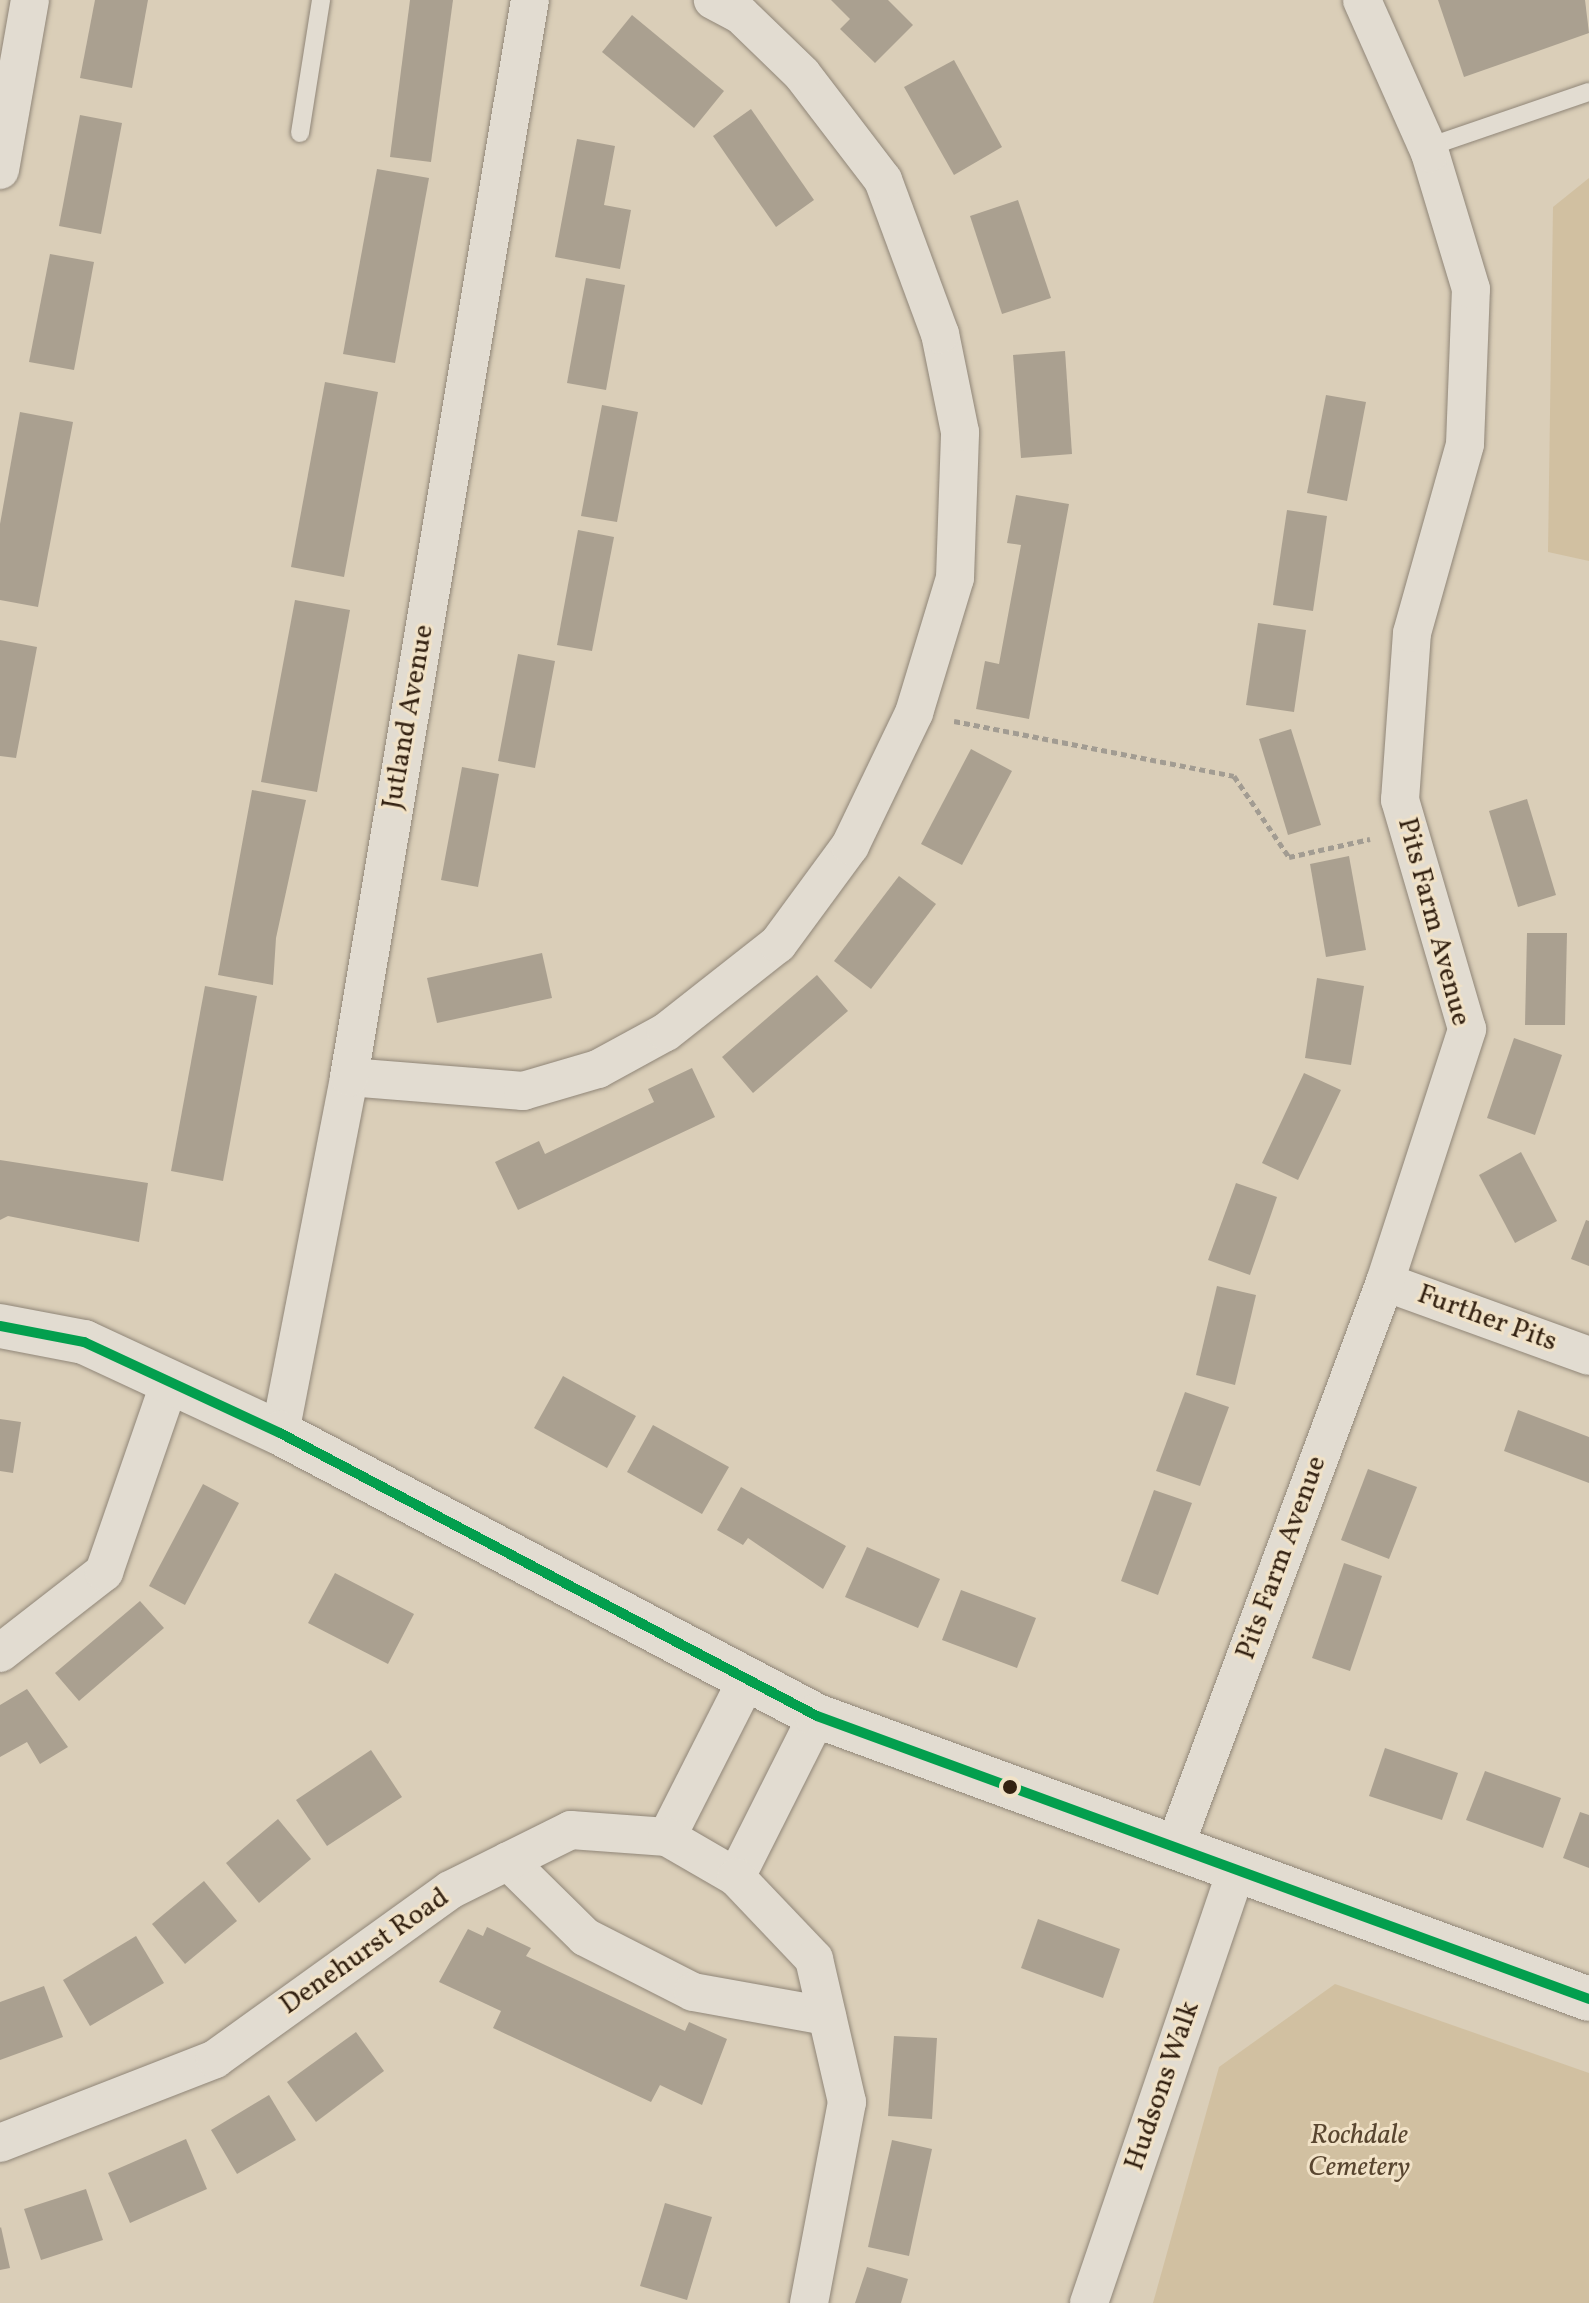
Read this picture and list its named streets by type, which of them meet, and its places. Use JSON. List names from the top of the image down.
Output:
{
  "streets": {
    "street": [
      "Jutland Avenue",
      "Pits Farm Avenue",
      "Further Pits",
      "Denehurst Road",
      "Hudsons Walk"
    ]
  },
  "crossings": [
    ["Pits Farm Avenue", "Further Pits"]
  ],
  "parks": ["Rochdale Cemetery"]
}
